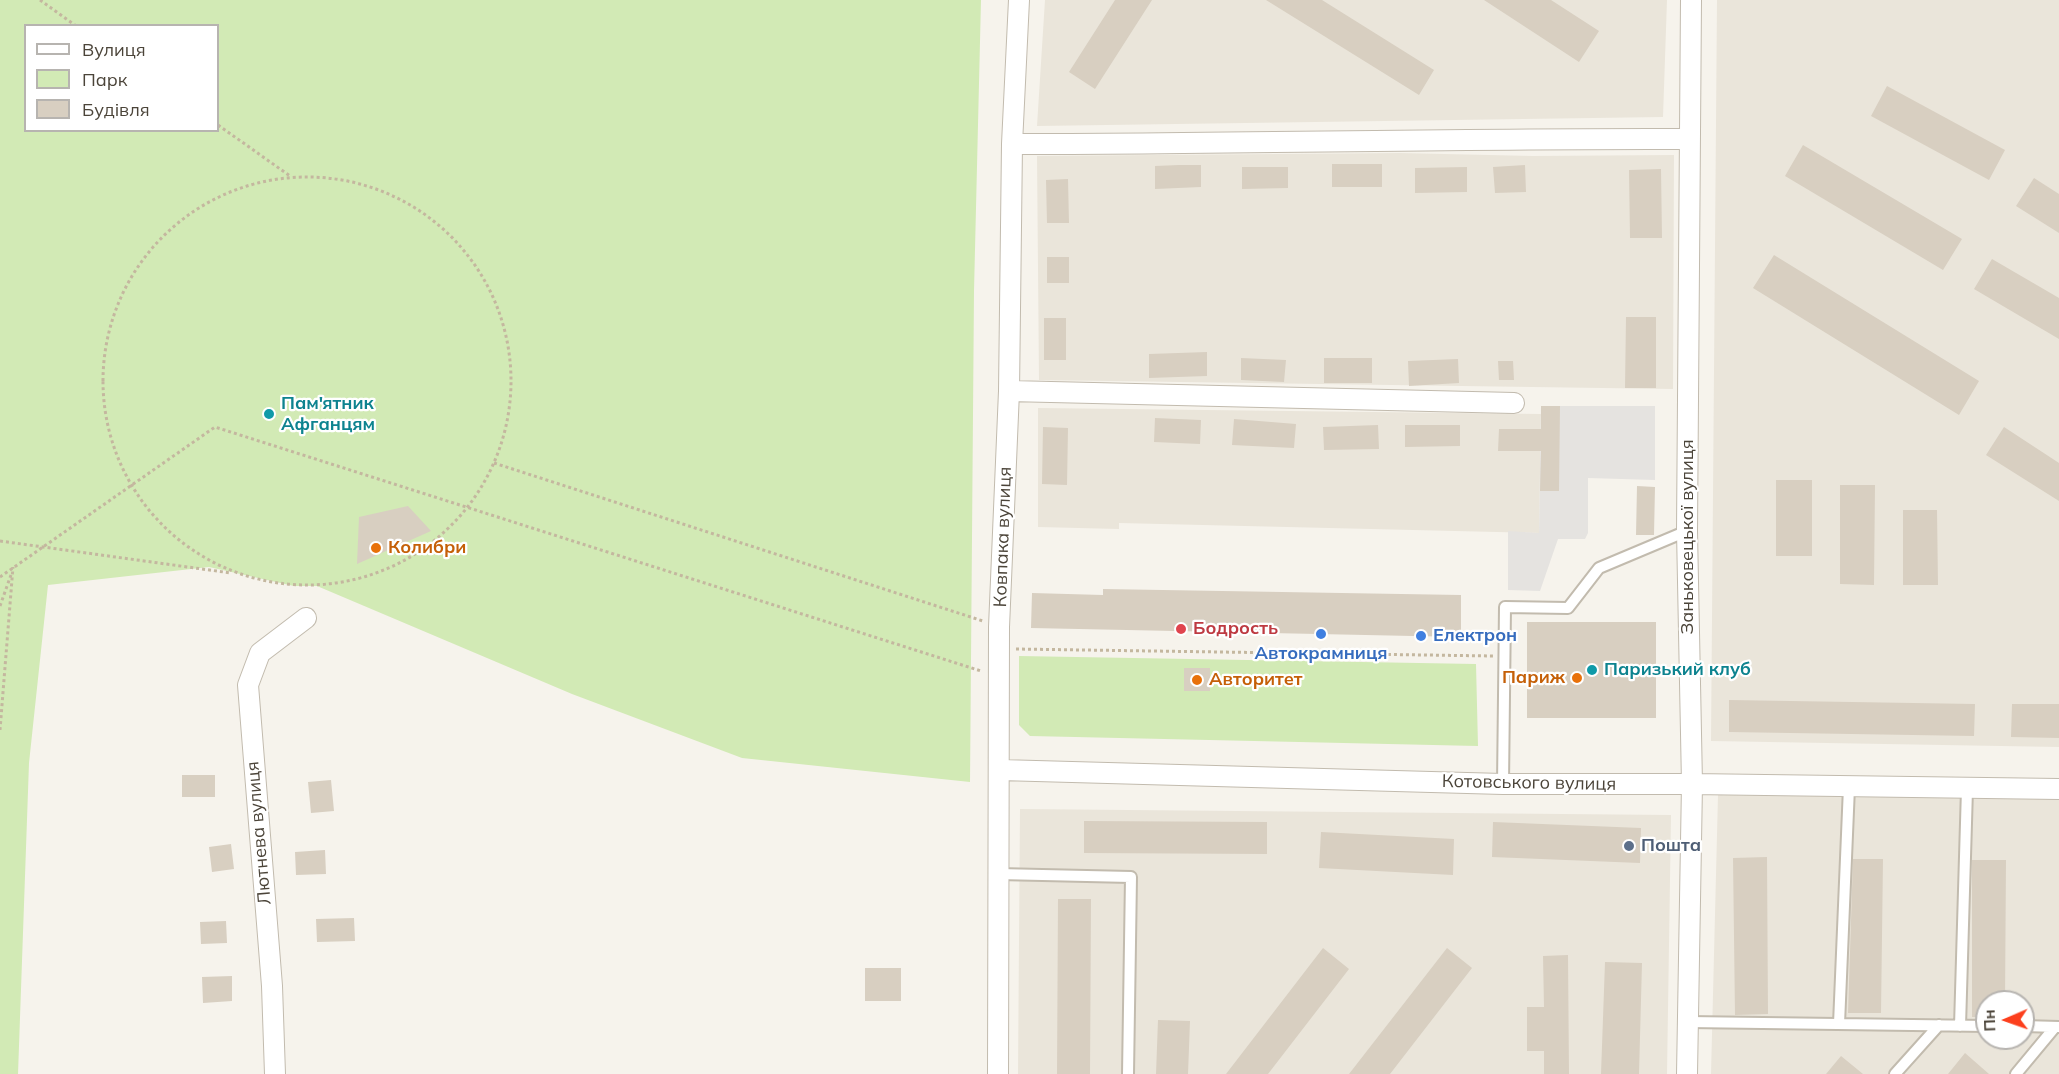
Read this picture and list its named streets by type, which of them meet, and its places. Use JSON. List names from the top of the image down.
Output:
{
  "streets": {
    "street": [
      "Ковпака вулиця",
      "Заньковецької вулиця",
      "Котовського вулиця",
      "Лютнева вулиця"
    ]
  },
  "crossings": [
    ["Ковпака вулиця", "Котовського вулиця"],
    ["Заньковецької вулиця", "Котовського вулиця"]
  ],
  "places": [
    "Пам'ятник Афганцям",
    "Колибри",
    "Бодрость",
    "Автокрамниця",
    "Електрон",
    "Паризький клуб",
    "Париж",
    "Авторитет",
    "Пошта"
  ],
  "legend": ["Вулиця", "Парк", "Будівля"],
  "north": "left"
}
